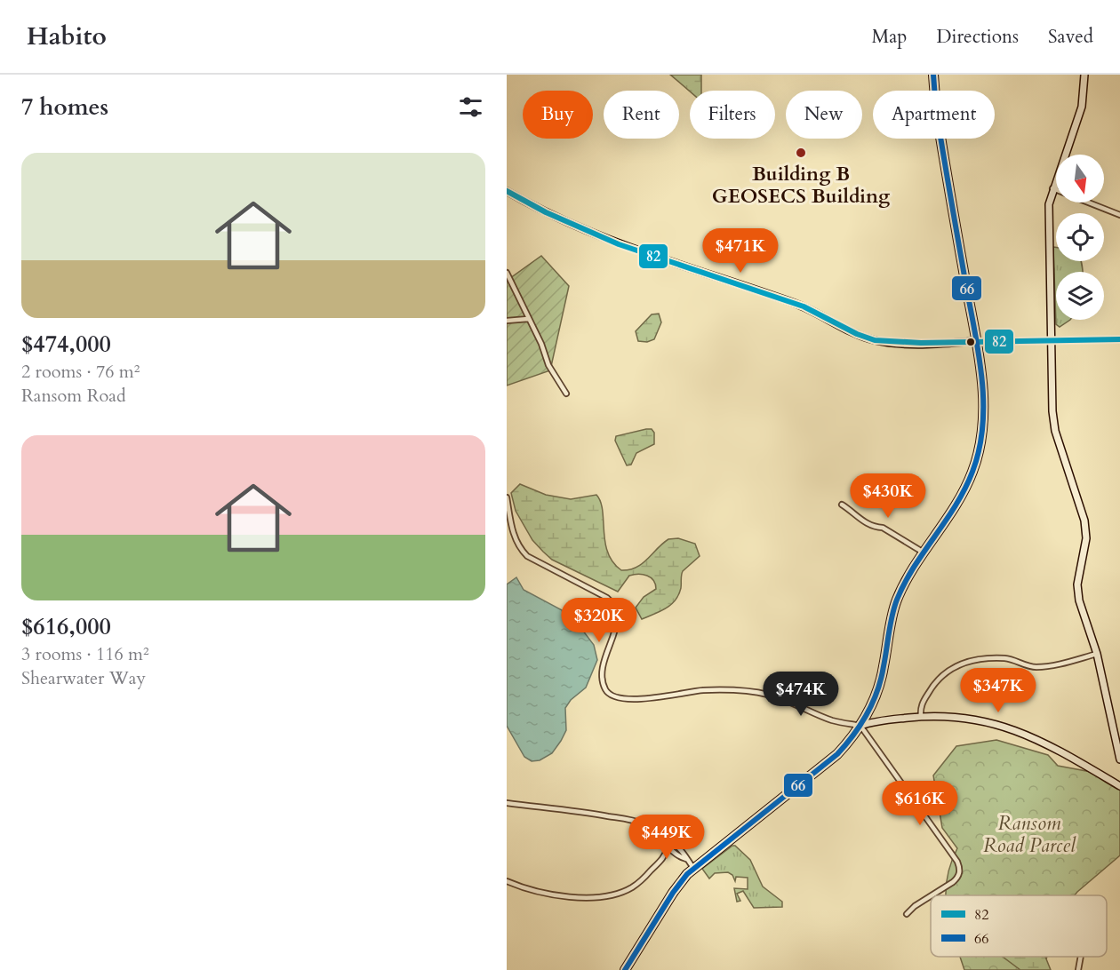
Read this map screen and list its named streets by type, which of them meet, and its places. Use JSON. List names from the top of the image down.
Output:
{
  "parks": ["Ransom Road Parcel"],
  "places": ["Building B GEOSECS Building"],
  "lines": ["transit line 66", "transit line 82"],
  "legend": ["82", "66"],
  "north": "bottom",
  "page": {
    "header": "Habito",
    "nav": ["Map", "Directions", "Saved"],
    "heading": "7 homes",
    "chip": [
      "Buy",
      "Rent",
      "Filters",
      "New",
      "Apartment"
    ],
    "list": [
      {
        "name": "$474,000",
        "note": "2 rooms · 76 m² · Ransom Road"
      },
      {
        "name": "$616,000",
        "note": "3 rooms · 116 m² · Shearwater Way"
      }
    ],
    "price": [
      "$471K",
      "$430K",
      "$320K",
      "$347K",
      "$474K",
      "$616K",
      "$449K"
    ]
  }
}
